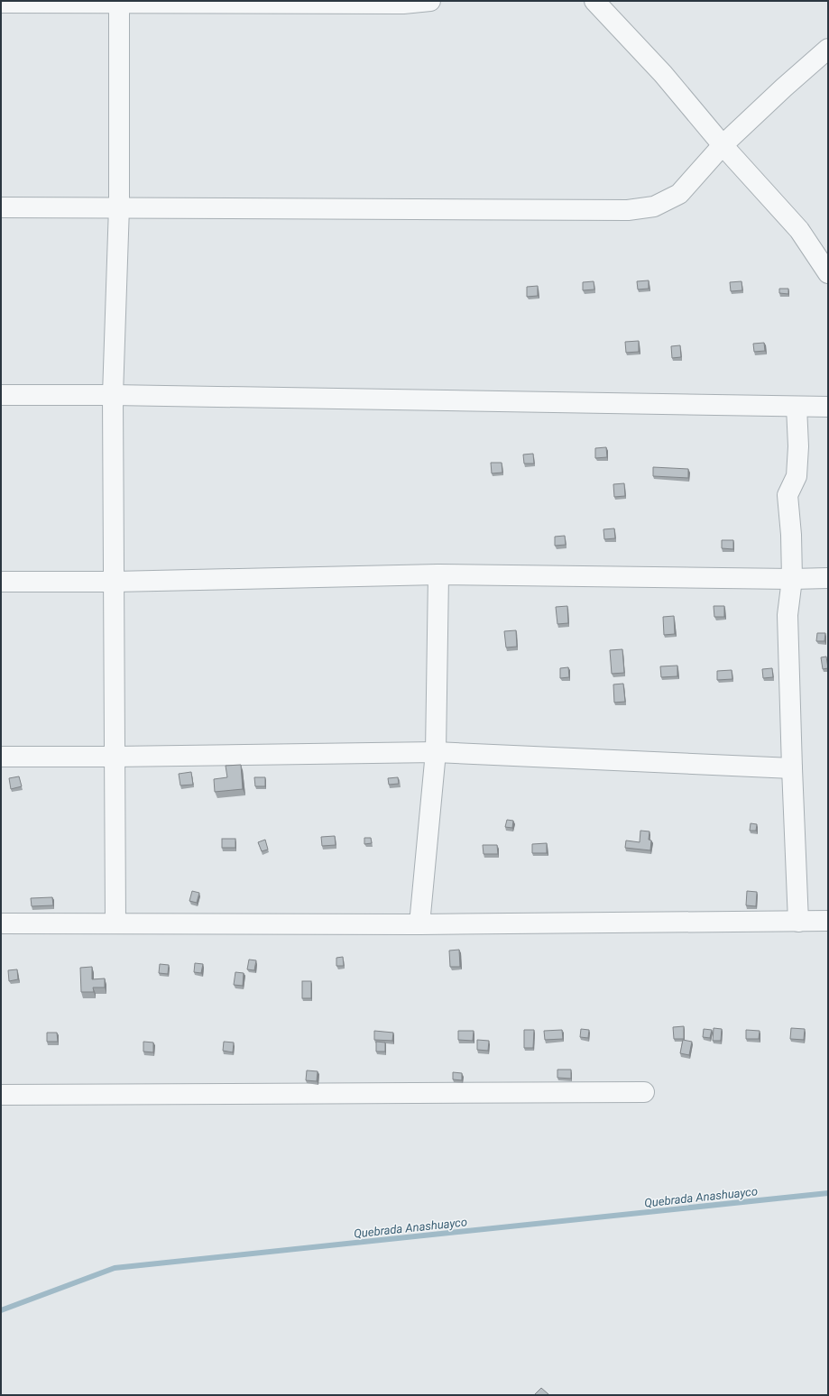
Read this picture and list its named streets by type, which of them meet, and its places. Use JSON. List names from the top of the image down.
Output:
{
  "water": ["Quebrada Anashuayco"]
}
